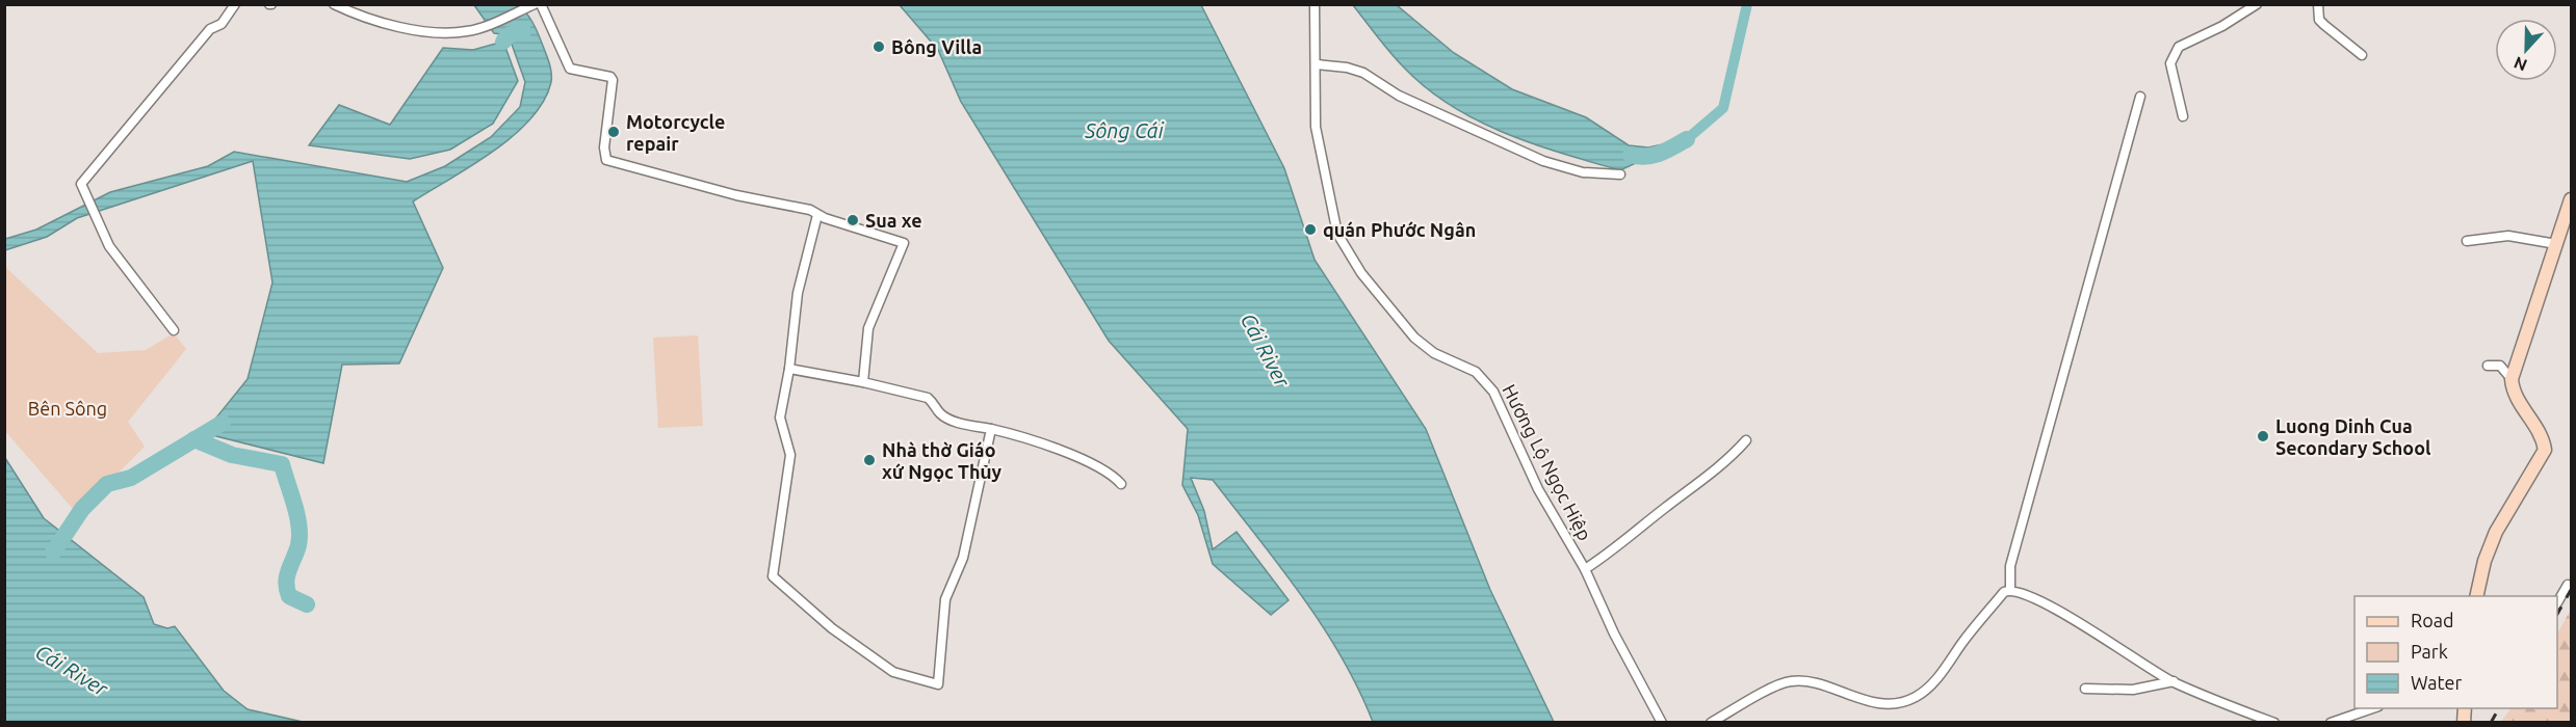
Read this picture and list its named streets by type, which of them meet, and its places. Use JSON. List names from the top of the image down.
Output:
{
  "streets": {
    "street": ["Hương Lộ Ngọc Hiệp"]
  },
  "water": ["Sông Cái", "Cái River"],
  "parks": ["Bên Sông"],
  "places": [
    "Bông Villa",
    "Motorcycle repair",
    "Sua xe",
    "quán Phước Ngân",
    "Luong Dinh Cua Secondary School",
    "Nhà thờ Giáo xứ Ngọc Thủy"
  ],
  "legend": ["Road", "Park", "Water"],
  "north": "bottom"
}
